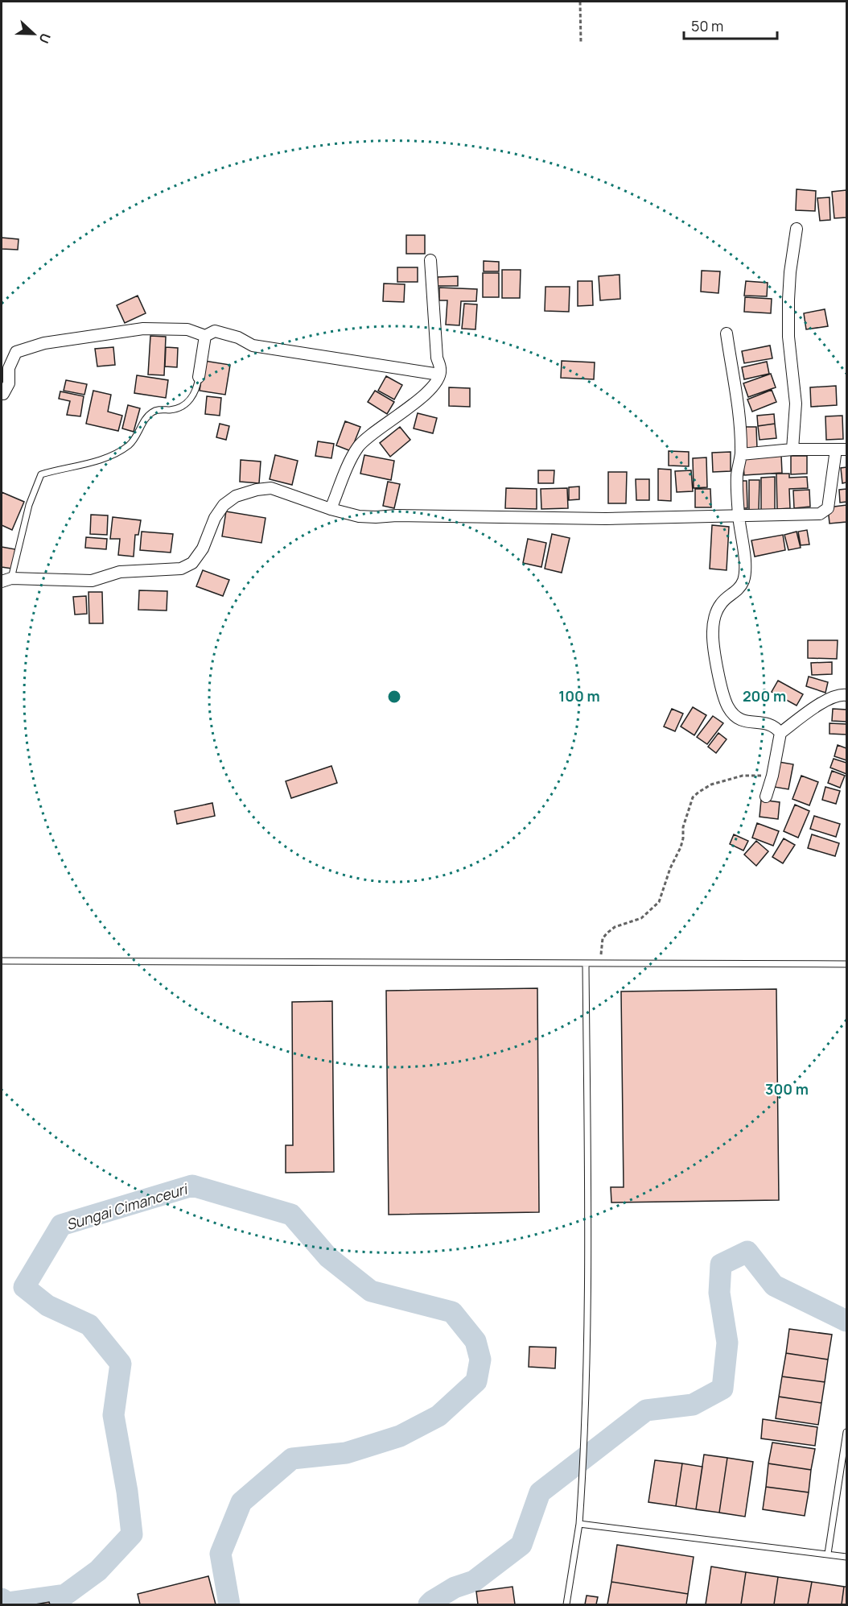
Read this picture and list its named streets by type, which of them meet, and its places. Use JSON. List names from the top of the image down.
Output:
{
  "water": ["Sungai Cimanceuri"],
  "scale_bar": "50 m",
  "north": "right",
  "rings": ["100 m", "200 m", "300 m"]
}
